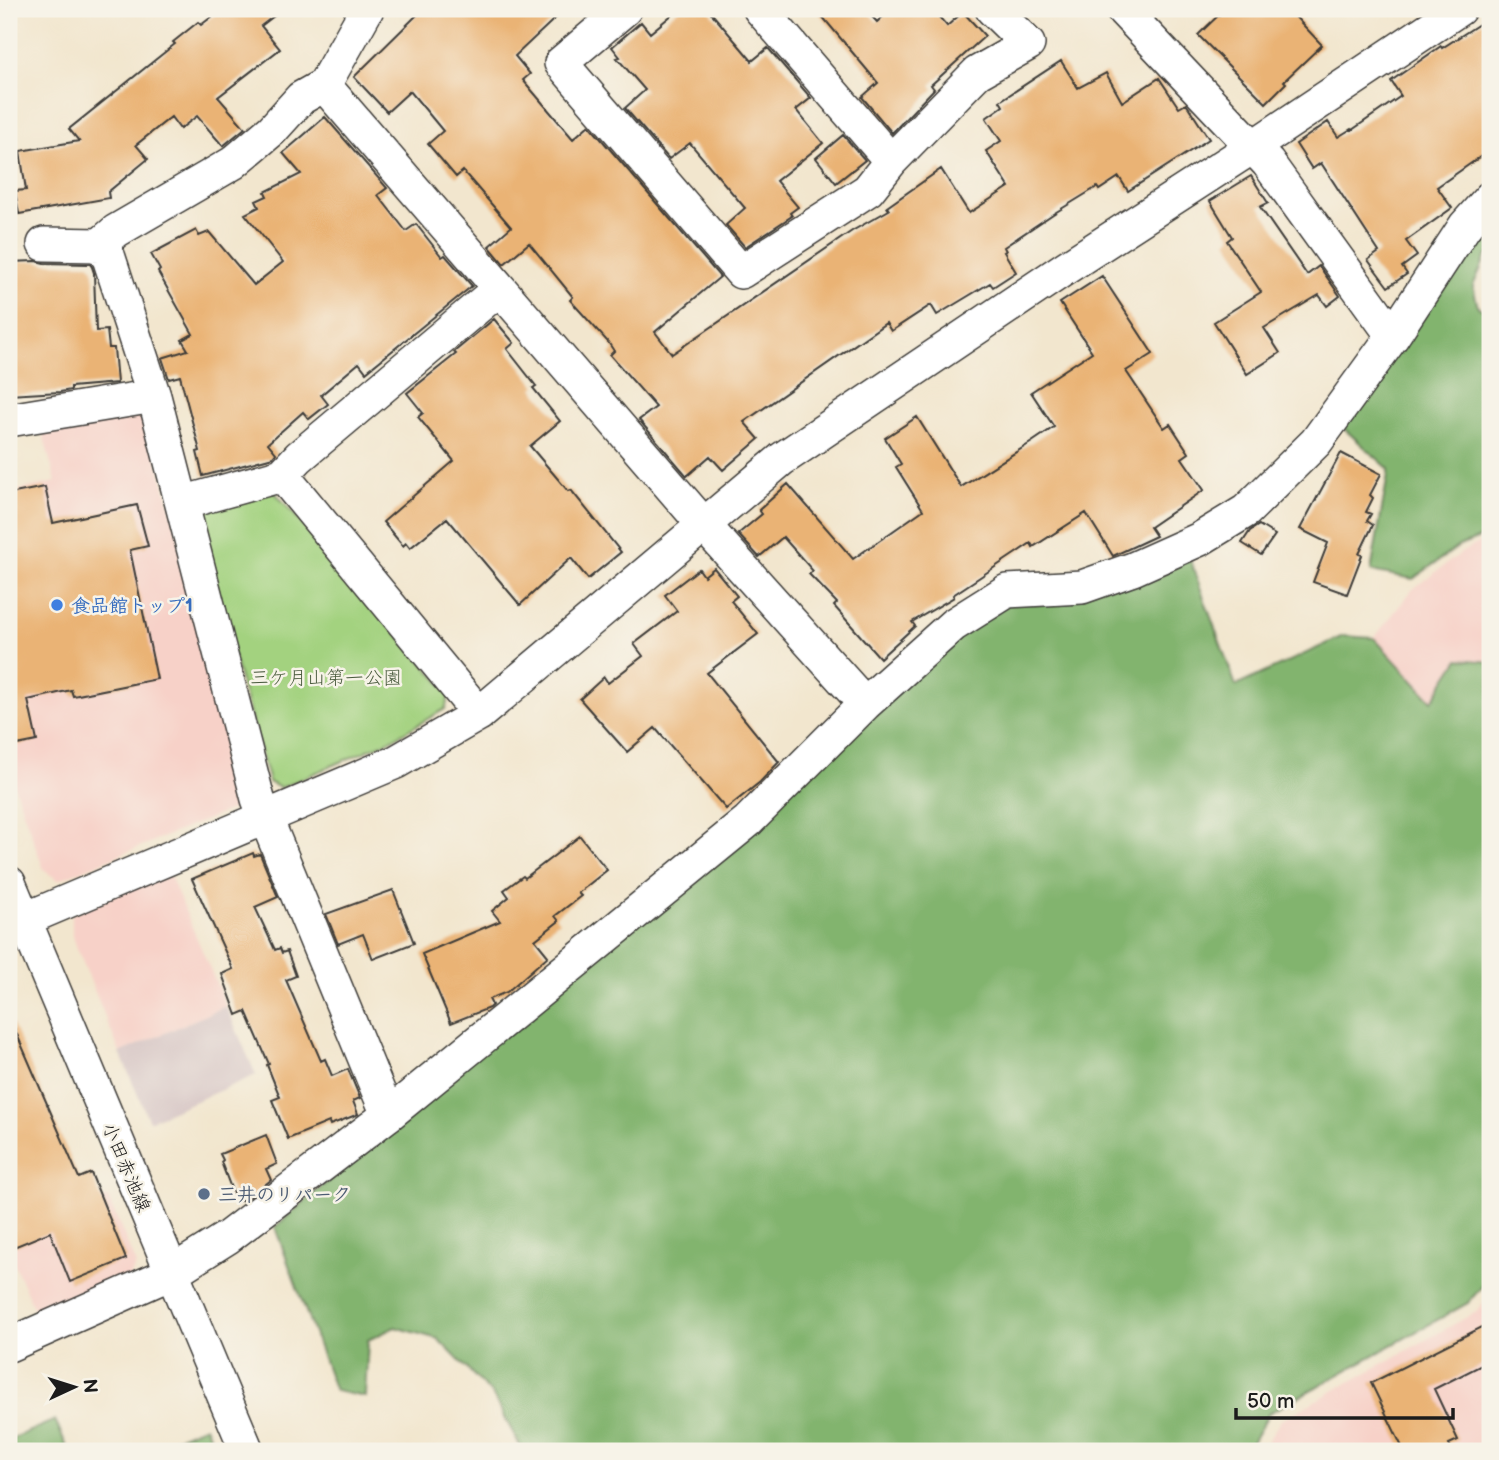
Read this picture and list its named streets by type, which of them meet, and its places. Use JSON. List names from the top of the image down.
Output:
{
  "streets": {
    "street": ["小田赤池線"]
  },
  "parks": ["三ケ月山第一公園"],
  "places": ["食品館トップ1", "三井のリパーク"],
  "scale_bar": "50 m",
  "north": "right"
}
